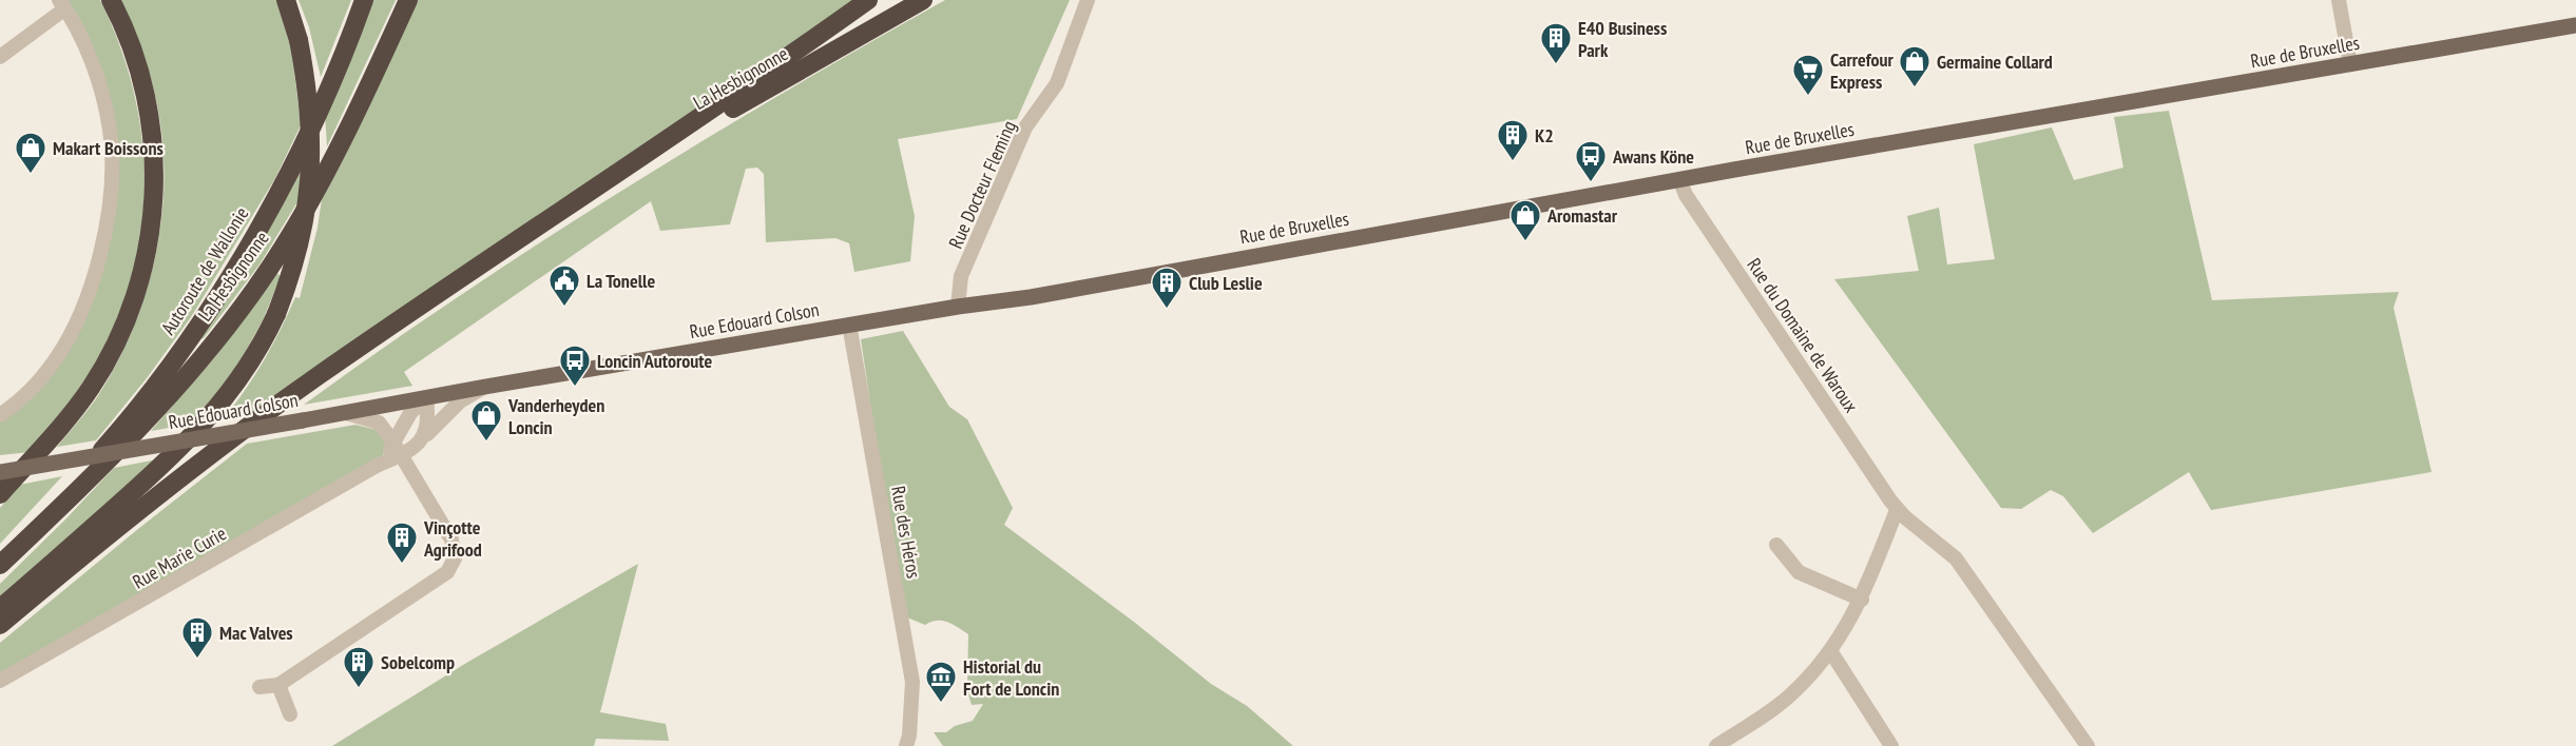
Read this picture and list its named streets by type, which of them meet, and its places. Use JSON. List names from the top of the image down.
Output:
{
  "streets": {
    "highway": ["La Hesbignonne", "Autoroute de Wallonie"],
    "main road": ["Rue de Bruxelles", "Rue Edouard Colson"],
    "street": [
      "Rue Docteur Fleming",
      "Rue du Domaine de Waroux",
      "Rue des Héros",
      "Rue Marie Curie"
    ]
  },
  "crossings": [
    ["Rue de Bruxelles", "Rue Edouard Colson"],
    ["Rue de Bruxelles", "Rue du Domaine de Waroux"],
    ["La Hesbignonne", "Autoroute de Wallonie"],
    ["Rue Docteur Fleming", "Rue Edouard Colson"],
    ["Rue Edouard Colson", "Rue des Héros"]
  ],
  "places": {
    "building": [
      "E40 Business Park",
      "K2",
      "Club Leslie",
      "Vinçotte Agrifood",
      "Mac Valves",
      "Sobelcomp"
    ],
    "shop": [
      "Germaine Collard",
      "Makart Boissons",
      "Aromastar",
      "Vanderheyden Loncin"
    ],
    "supermarket": ["Carrefour Express"],
    "bus stop": ["Awans Köne", "Loncin Autoroute"],
    "public building": ["La Tonelle"],
    "museum": ["Historial du Fort de Loncin"]
  }
}
